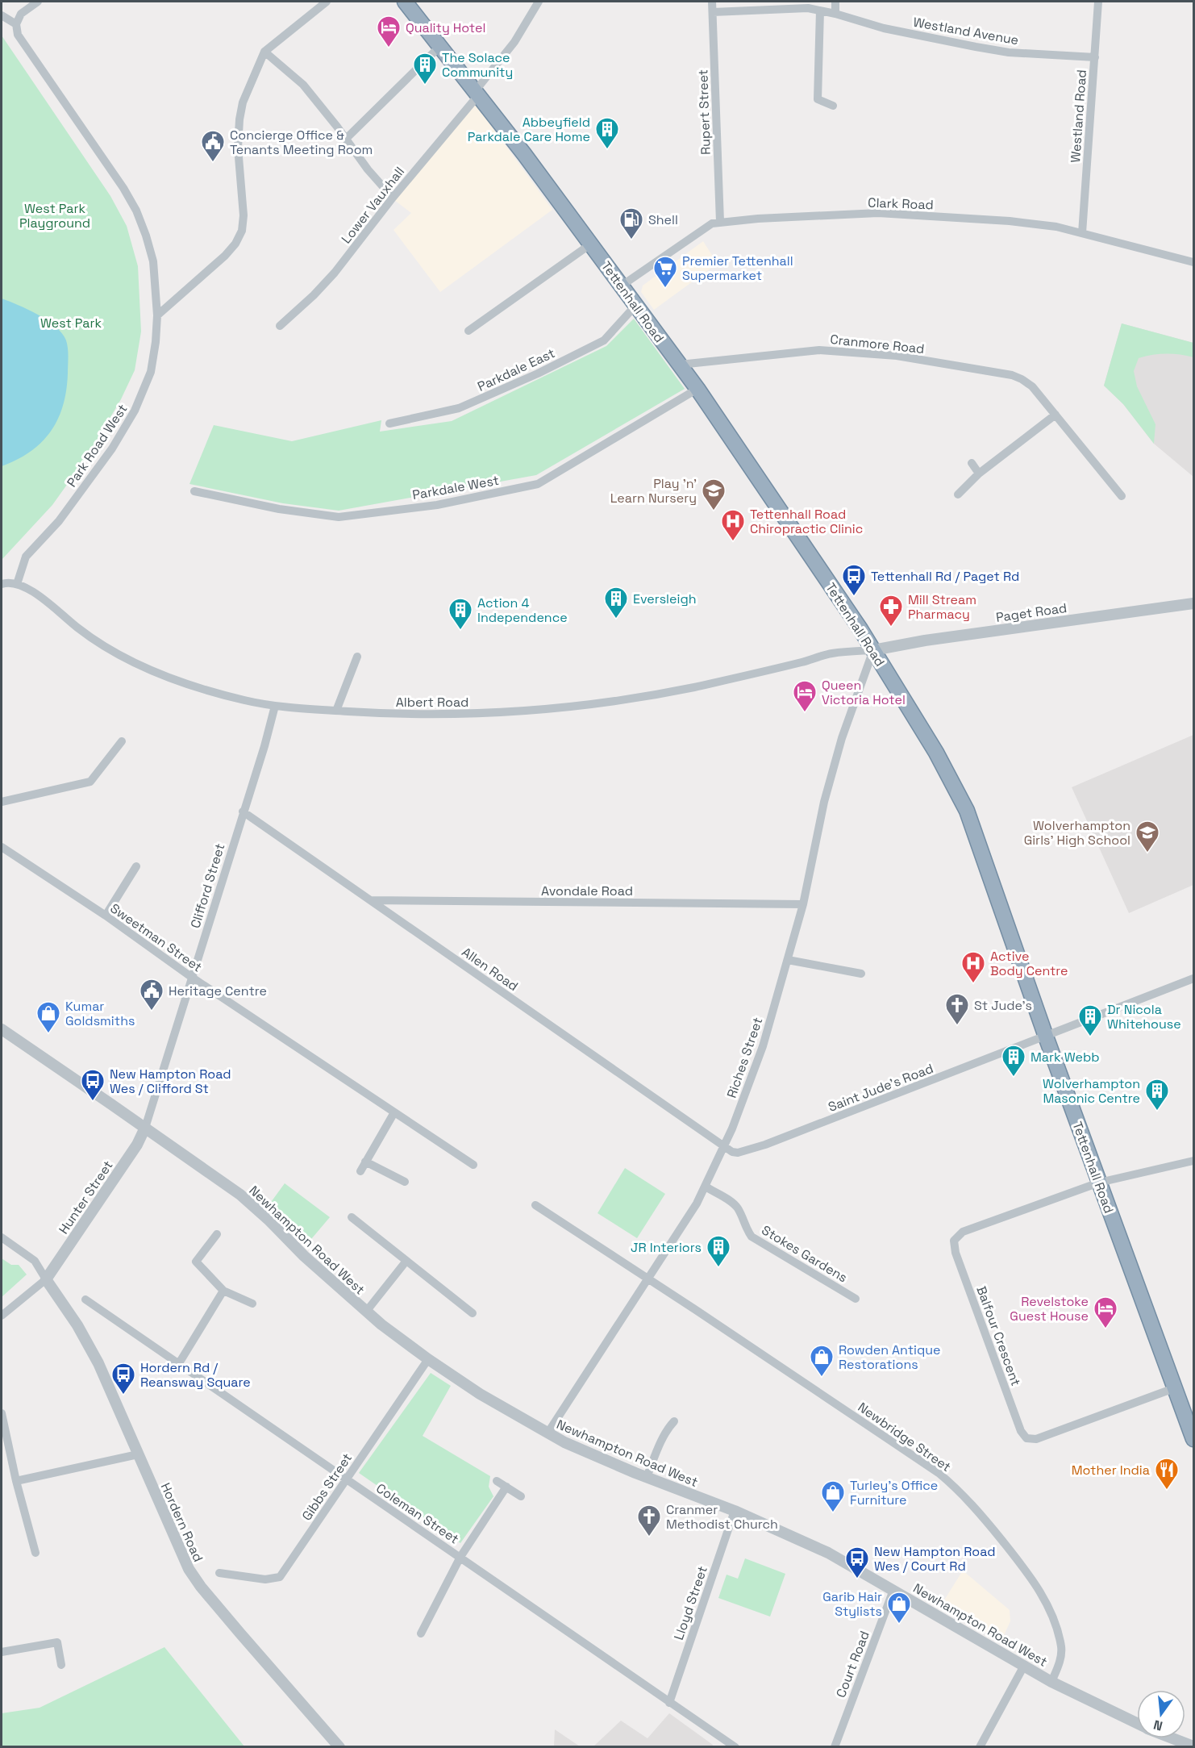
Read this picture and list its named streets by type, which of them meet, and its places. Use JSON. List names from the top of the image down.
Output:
{
  "streets": {
    "highway": ["Tettenhall Road"],
    "street": [
      "Westland Avenue",
      "Rupert Street",
      "Westland Road",
      "Clark Road",
      "Lower Vauxhall",
      "Cranmore Road",
      "Parkdale East",
      "Park Road West",
      "Parkdale West",
      "Paget Road",
      "Albert Road",
      "Clifford Street",
      "Avondale Road",
      "Sweetman Street",
      "Allen Road",
      "Riches Street",
      "Saint Jude's Road",
      "Hunter Street",
      "Newhampton Road West",
      "Stokes Gardens",
      "Balfour Crescent",
      "Newbridge Street",
      "Gibbs Street",
      "Coleman Street",
      "Hordern Road",
      "Lloyd Street",
      "Court Road"
    ]
  },
  "crossings": [
    ["Westland Avenue", "Rupert Street"],
    ["Westland Avenue", "Westland Road"],
    ["Rupert Street", "Clark Road"],
    ["Westland Road", "Clark Road"],
    ["Clark Road", "Tettenhall Road"],
    ["Lower Vauxhall", "Tettenhall Road"],
    ["Tettenhall Road", "Cranmore Road"],
    ["Tettenhall Road", "Parkdale East"],
    ["Tettenhall Road", "Parkdale West"],
    ["Tettenhall Road", "Paget Road"],
    ["Tettenhall Road", "Albert Road"],
    ["Tettenhall Road", "Riches Street"],
    ["Tettenhall Road", "Saint Jude's Road"],
    ["Tettenhall Road", "Balfour Crescent"],
    ["Park Road West", "Albert Road"],
    ["Paget Road", "Albert Road"],
    ["Paget Road", "Riches Street"],
    ["Albert Road", "Clifford Street"],
    ["Albert Road", "Riches Street"],
    ["Clifford Street", "Sweetman Street"],
    ["Clifford Street", "Allen Road"],
    ["Clifford Street", "Hunter Street"],
    ["Clifford Street", "Newhampton Road West"],
    ["Avondale Road", "Allen Road"],
    ["Avondale Road", "Riches Street"],
    ["Allen Road", "Riches Street"],
    ["Allen Road", "Saint Jude's Road"],
    ["Riches Street", "Saint Jude's Road"],
    ["Riches Street", "Newhampton Road West"],
    ["Riches Street", "Stokes Gardens"],
    ["Riches Street", "Newbridge Street"],
    ["Hunter Street", "Newhampton Road West"],
    ["Hunter Street", "Hordern Road"],
    ["Newhampton Road West", "Newbridge Street"],
    ["Newhampton Road West", "Gibbs Street"],
    ["Newhampton Road West", "Lloyd Street"],
    ["Newhampton Road West", "Court Road"],
    ["Gibbs Street", "Coleman Street"],
    ["Coleman Street", "Lloyd Street"]
  ],
  "parks": ["West Park Playground", "West Park"],
  "places": {
    "hotel": ["Quality Hotel", "Queen Victoria Hotel", "Revelstoke Guest House"],
    "building": [
      "The Solace Community",
      "Abbeyfield Parkdale Care Home",
      "Eversleigh",
      "Action 4 Independence",
      "Dr Nicola Whitehouse",
      "Mark Webb",
      "Wolverhampton Masonic Centre",
      "JR Interiors"
    ],
    "public building": ["Concierge Office & Tenants Meeting Room", "Heritage Centre"],
    "fuel station": ["Shell"],
    "supermarket": ["Premier Tettenhall Supermarket"],
    "school or university": ["Play 'n' Learn Nursery", "Wolverhampton Girls' High School"],
    "hospital": ["Tettenhall Road Chiropractic Clinic", "Active Body Centre"],
    "bus stop": [
      "Tettenhall Rd / Paget Rd",
      "New Hampton Road Wes / Clifford St",
      "Hordern Rd / Reansway Square",
      "New Hampton Road Wes / Court Rd"
    ],
    "pharmacy": ["Mill Stream Pharmacy"],
    "church": ["St Jude's", "Cranmer Methodist Church"],
    "shop": [
      "Kumar Goldsmiths",
      "Rowden Antique Restorations",
      "Turley's Office Furniture",
      "Garib Hair Stylists"
    ],
    "restaurant": ["Mother India"]
  },
  "north": "bottom"
}
